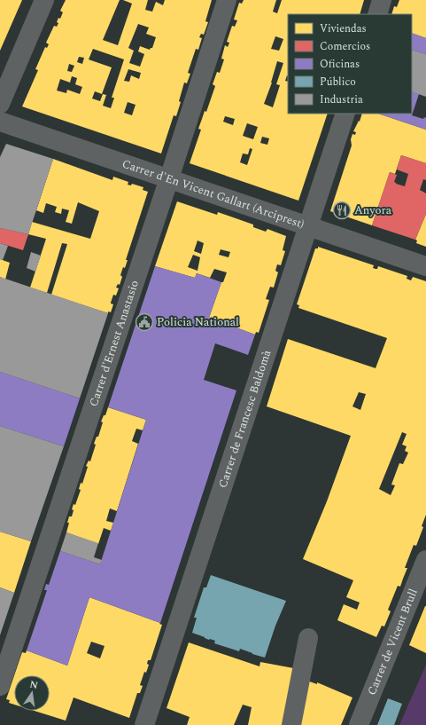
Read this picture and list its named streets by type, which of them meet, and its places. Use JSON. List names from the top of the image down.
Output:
{
  "streets": {
    "street": [
      "Carrer d'En Vicent Gallart (Arciprest)",
      "Carrer d'Ernest Anastasio",
      "Carrer de Francesc Baldomà",
      "Carrer de Vicent Brull"
    ]
  },
  "crossings": [
    ["Carrer d'En Vicent Gallart (Arciprest)", "Carrer d'Ernest Anastasio"],
    ["Carrer d'En Vicent Gallart (Arciprest)", "Carrer de Francesc Baldomà"]
  ],
  "places": {
    "restaurant": ["Anyora"],
    "public building": ["Policia National"]
  },
  "legend": [
    "Viviendas",
    "Comercios",
    "Oficinas",
    "Público",
    "Industria"
  ],
  "north": "top"
}
